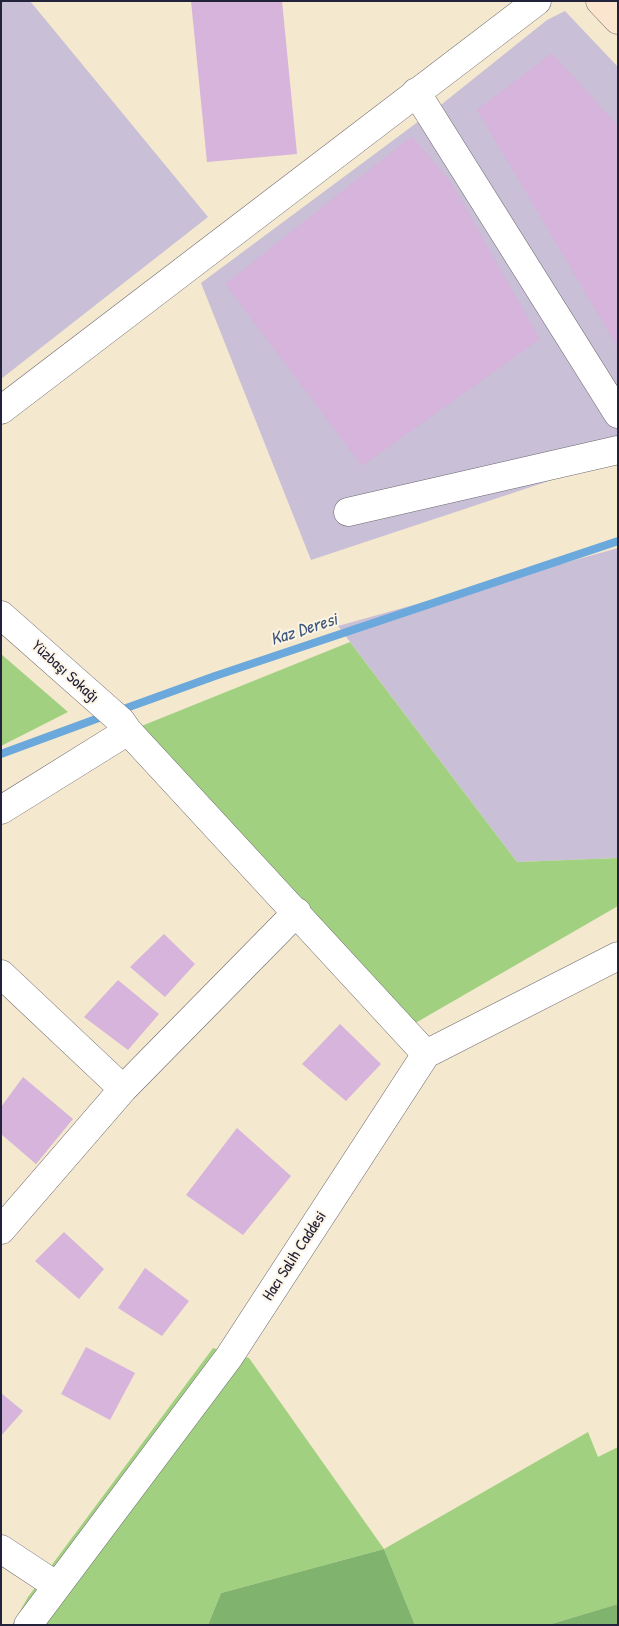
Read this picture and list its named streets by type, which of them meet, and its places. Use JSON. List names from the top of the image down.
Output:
{
  "streets": {
    "street": ["Yüzbaşı Sokağı", "Hacı Salih Caddesi"]
  },
  "crossings": [
    ["Yüzbaşı Sokağı", "Hacı Salih Caddesi"]
  ],
  "water": ["Kaz Deresi"]
}
